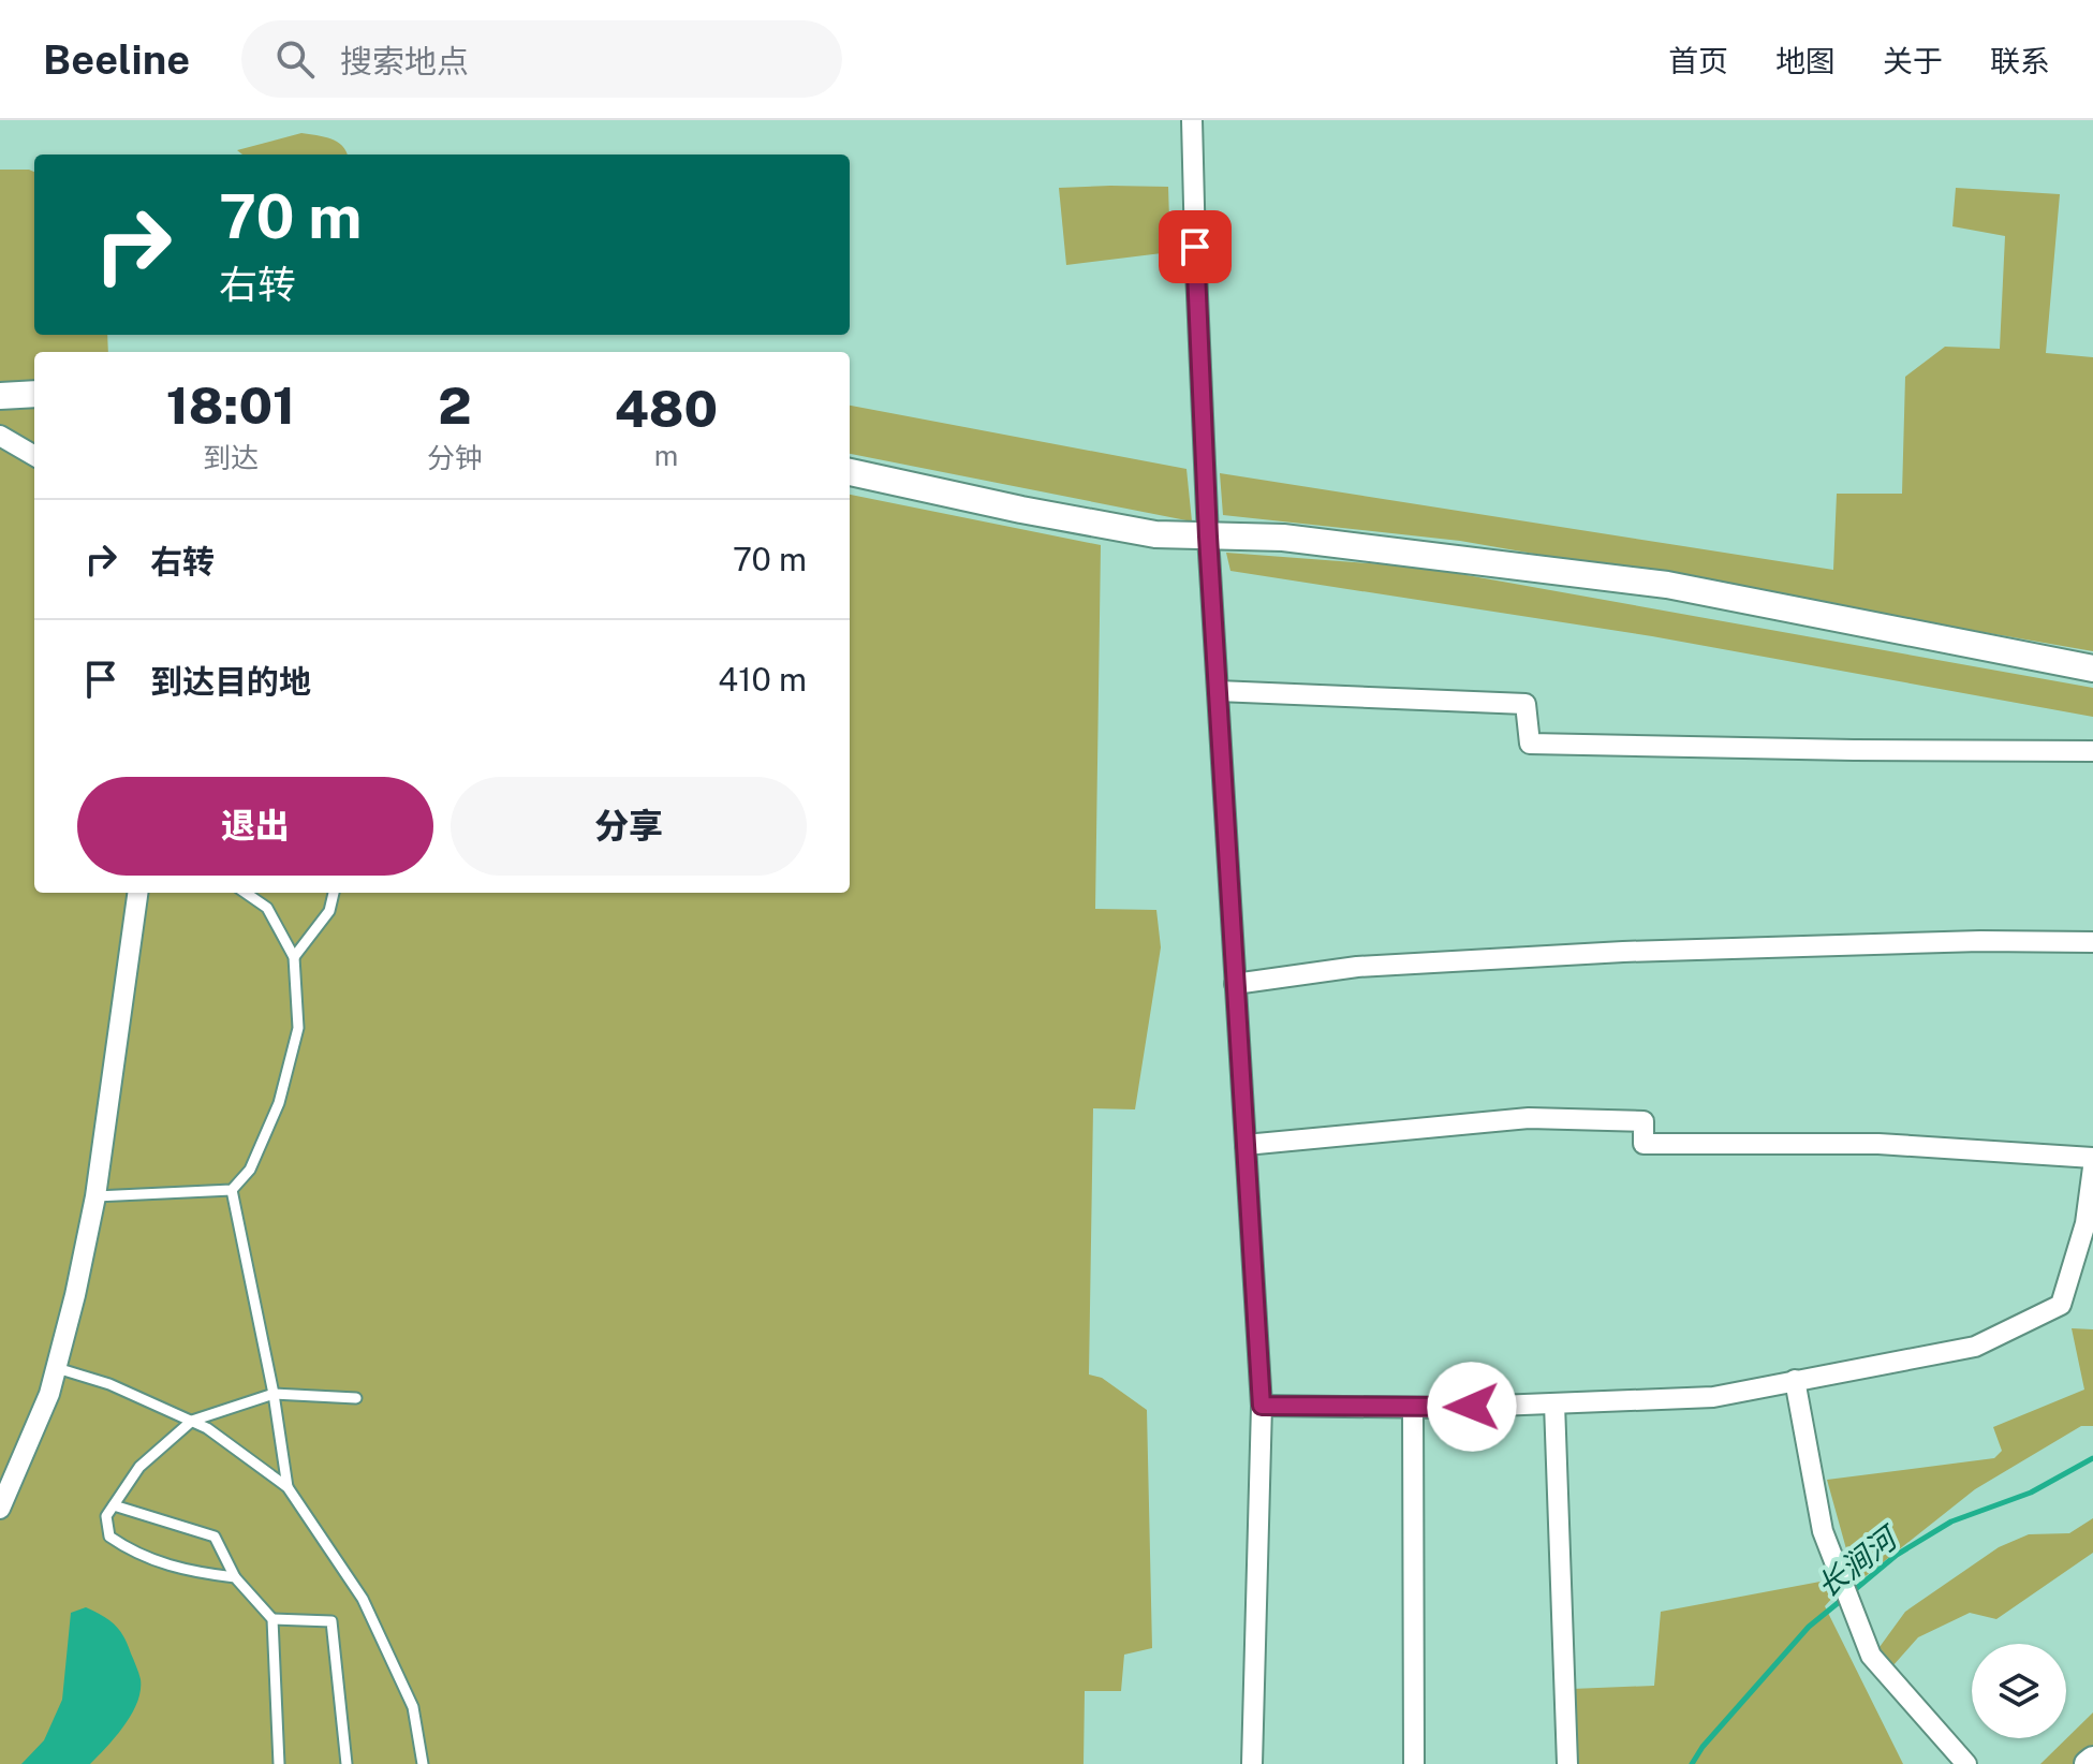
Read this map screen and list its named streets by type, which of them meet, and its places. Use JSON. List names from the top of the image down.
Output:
{
  "water": ["长涧河"],
  "page": {
    "header": "Beeline",
    "search": "搜索地点",
    "nav": [
      "首页",
      "地图",
      "关于",
      "联系"
    ],
    "turn": ["70 m", "右转"],
    "eta": [
      "18:01",
      "到达",
      "2",
      "分钟",
      "480",
      "m"
    ],
    "list": [
      {
        "name": "右转",
        "value": "70 m"
      },
      {
        "name": "到达目的地",
        "value": "410 m"
      }
    ],
    "buttons": ["退出", "分享"]
  }
}
